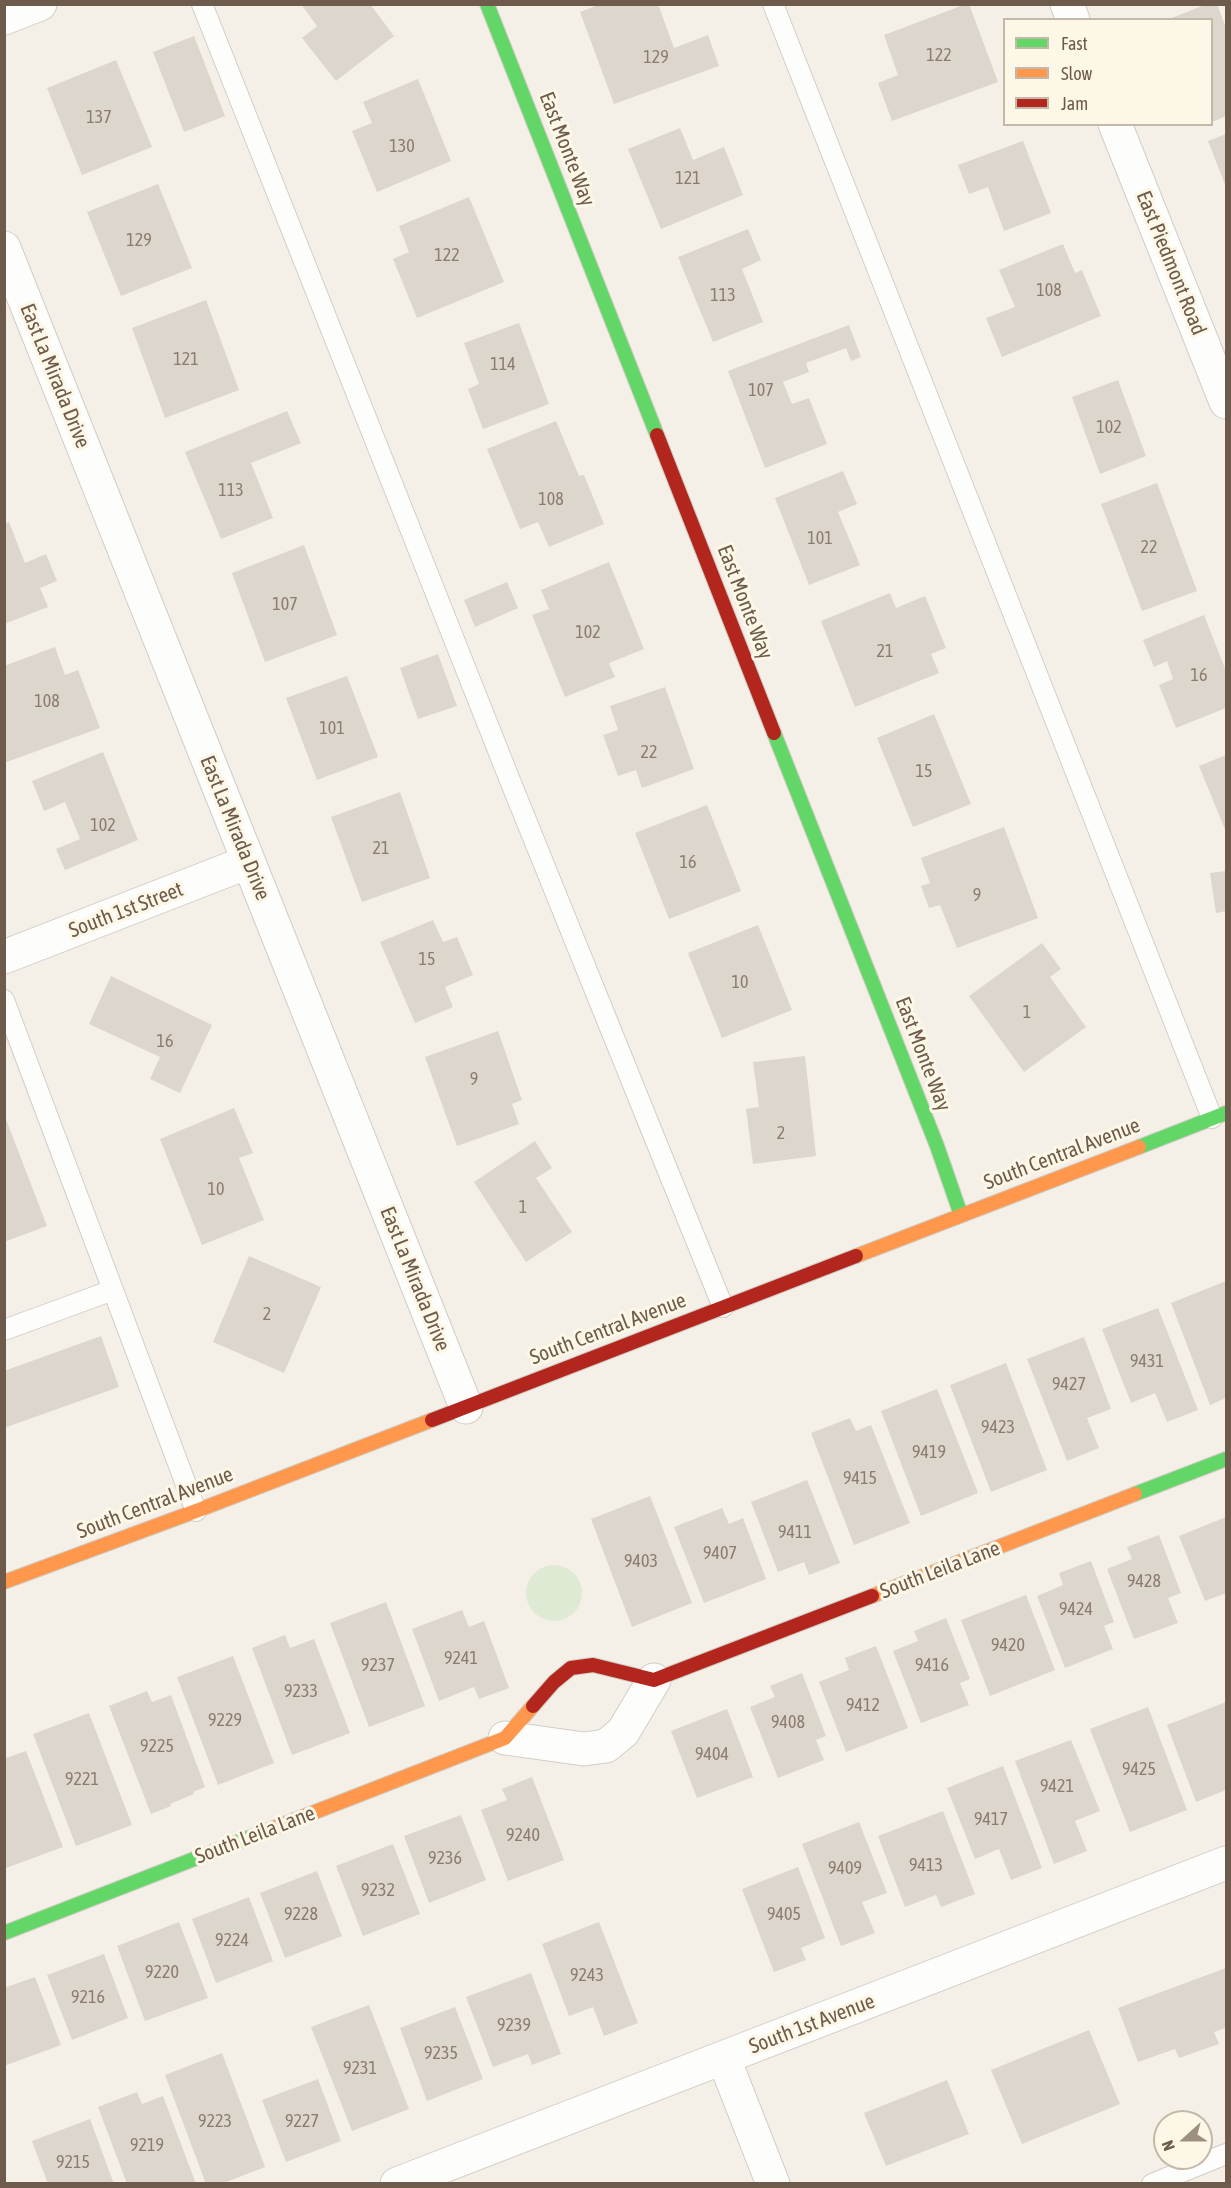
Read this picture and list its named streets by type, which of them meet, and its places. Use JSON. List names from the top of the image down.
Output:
{
  "streets": {
    "street": [
      "East Monte Way",
      "East Piedmont Road",
      "East La Mirada Drive",
      "South 1st Street",
      "South Central Avenue",
      "South Leila Lane",
      "South 1st Avenue"
    ]
  },
  "crossings": [
    ["East Monte Way", "South Central Avenue"],
    ["East La Mirada Drive", "South 1st Street"],
    ["East La Mirada Drive", "South Central Avenue"]
  ],
  "house_numbers": [
    "122",
    "129",
    "137",
    "130",
    "121",
    "129",
    "122",
    "108",
    "113",
    "121",
    "114",
    "107",
    "102",
    "113",
    "108",
    "101",
    "22",
    "107",
    "102",
    "21",
    "16",
    "108",
    "101",
    "22",
    "15",
    "102",
    "21",
    "16",
    "9",
    "15",
    "10",
    "1",
    "16",
    "9",
    "2",
    "10",
    "1",
    "2",
    "9431",
    "9427",
    "9423",
    "9419",
    "9415",
    "9411",
    "9407",
    "9403",
    "9428",
    "9424",
    "9420",
    "9241",
    "9237",
    "9416",
    "9233",
    "9412",
    "9229",
    "9408",
    "9225",
    "9404",
    "9425",
    "9221",
    "9421",
    "9417",
    "9240",
    "9236",
    "9413",
    "9409",
    "9232",
    "9228",
    "9405",
    "9224",
    "9220",
    "9243",
    "9216",
    "9239",
    "9235",
    "9231",
    "9223",
    "9227",
    "9219",
    "9215"
  ],
  "legend": ["Fast", "Slow", "Jam"],
  "north": "left"
}
